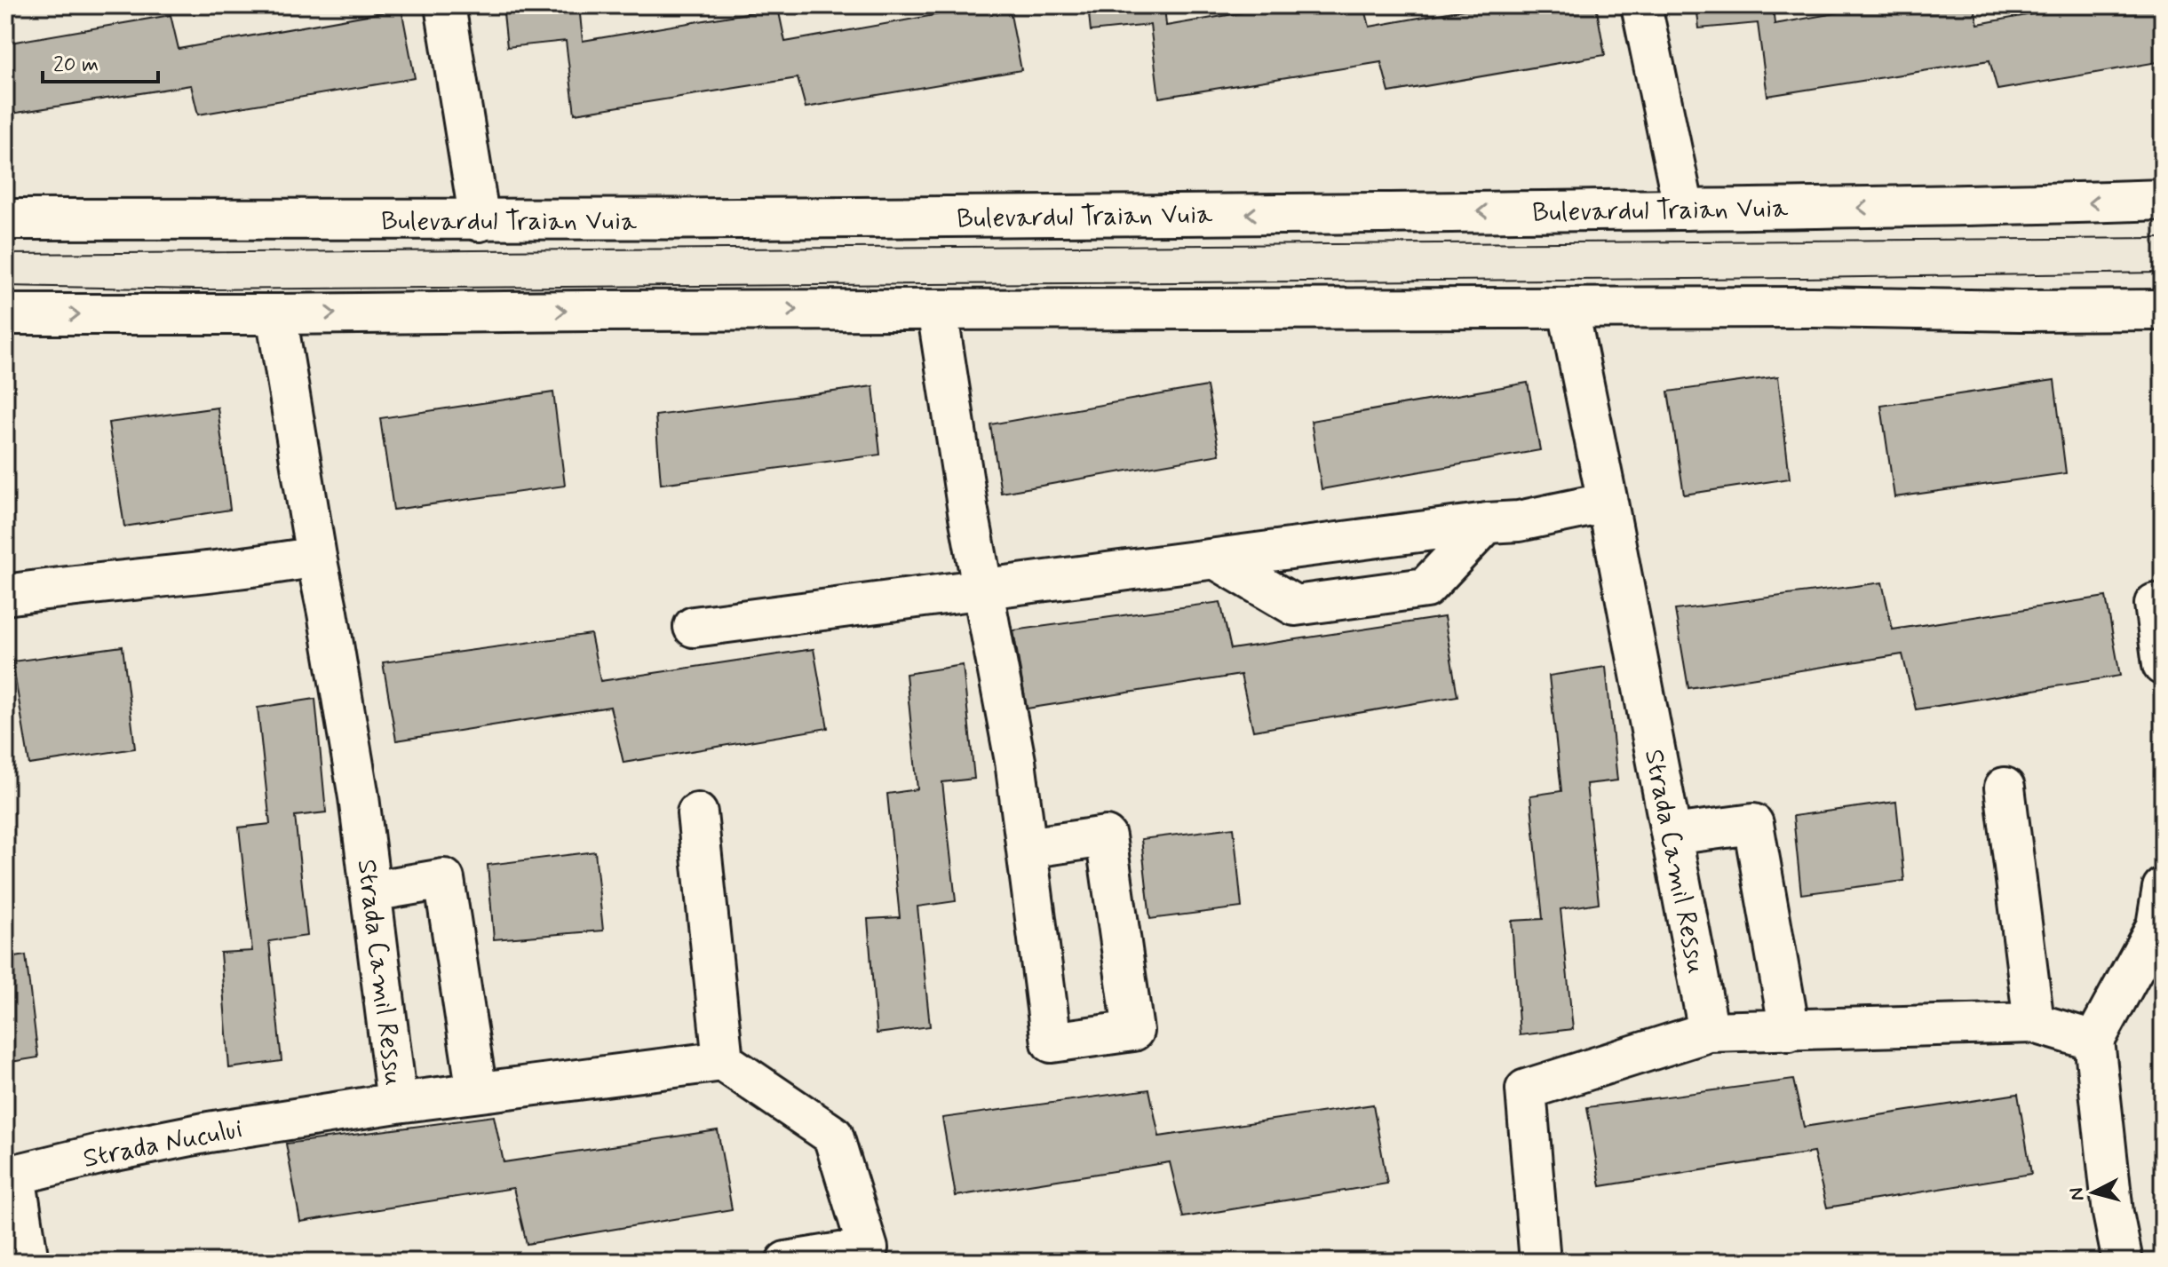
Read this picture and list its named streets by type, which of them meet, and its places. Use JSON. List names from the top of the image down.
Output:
{
  "streets": {
    "main road": ["Bulevardul Traian Vuia", "Strada Camil Ressu", "Strada Nucului"]
  },
  "crossings": [
    ["Strada Camil Ressu", "Strada Nucului"]
  ],
  "scale_bar": "20 m",
  "north": "left"
}
